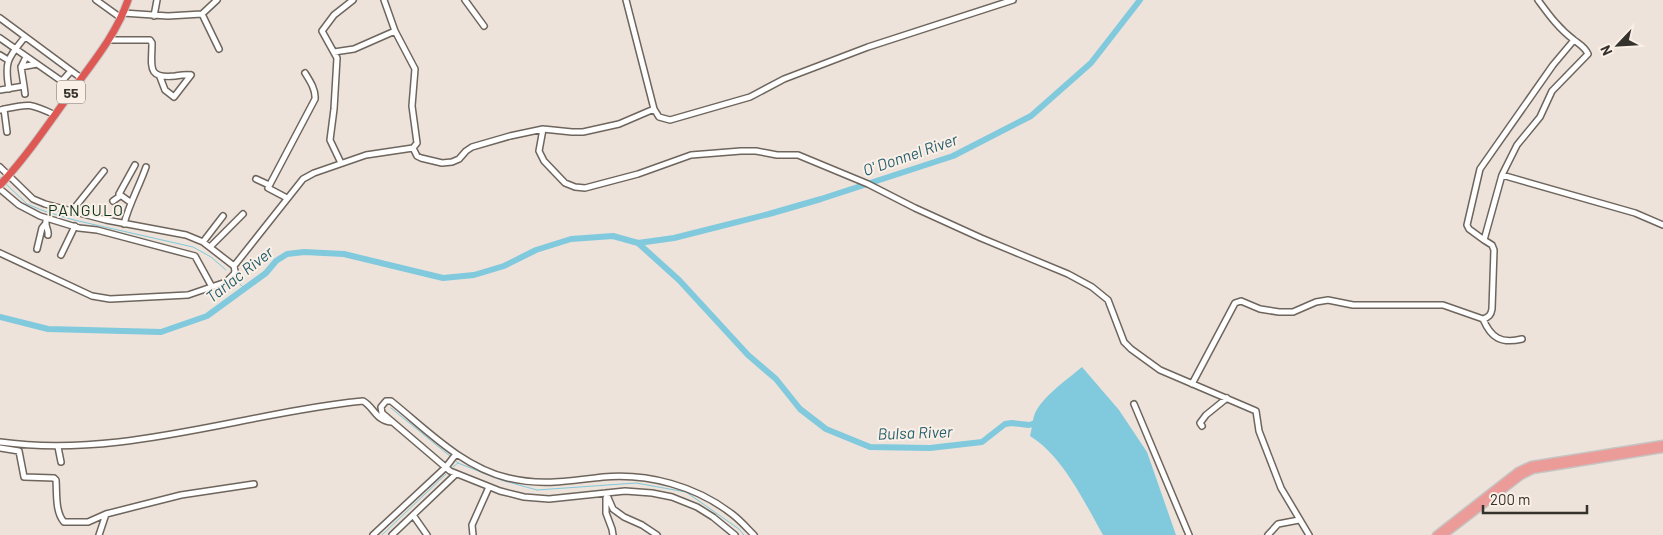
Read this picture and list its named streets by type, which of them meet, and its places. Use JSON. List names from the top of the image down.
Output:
{
  "streets": {
    "highway": ["55"]
  },
  "districts": ["PANGULO"],
  "water": ["O' Donnel River", "Tarlac River", "Bulsa River"],
  "scale_bar": "200 m",
  "north": "bottom left"
}
